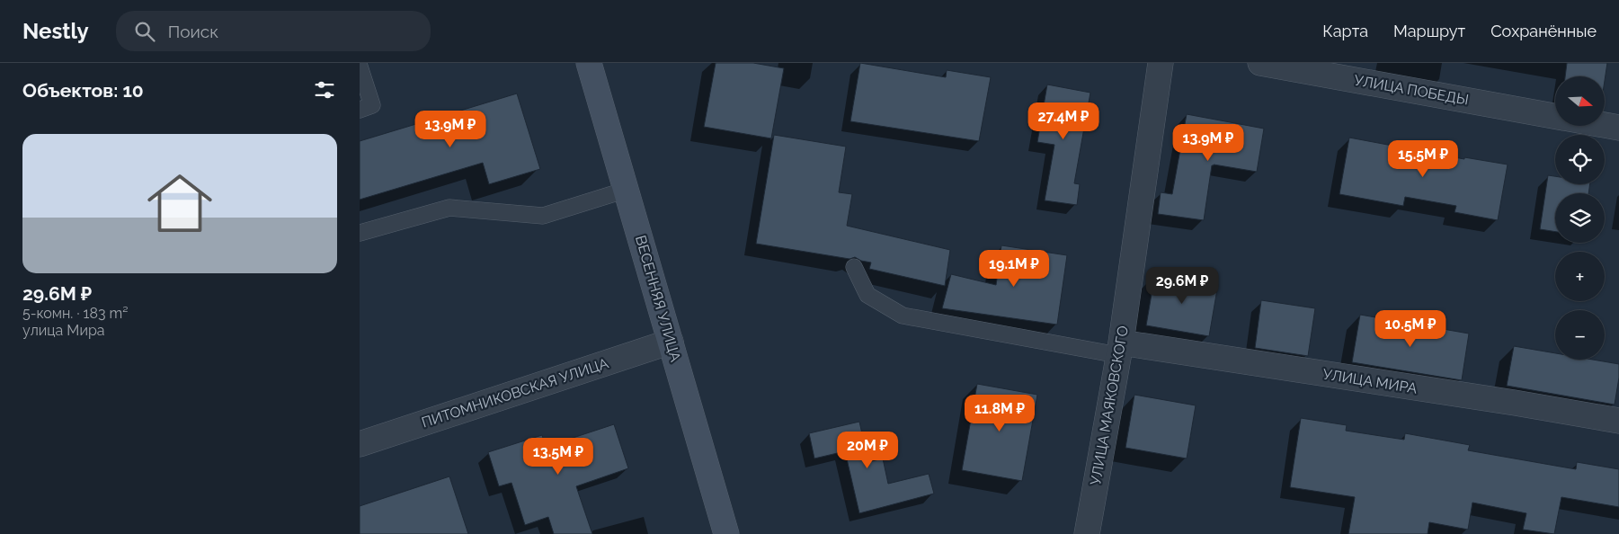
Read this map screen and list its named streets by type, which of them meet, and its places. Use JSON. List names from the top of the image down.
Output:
{
  "streets": {
    "street": [
      "УЛИЦА ПОБЕДЫ",
      "ВЕСЕННЯЯ УЛИЦА",
      "УЛИЦА МИРА",
      "ПИТОМНИКОВСКАЯ УЛИЦА",
      "УЛИЦА МАЯКОВСКОГО"
    ]
  },
  "crossings": [
    ["ВЕСЕННЯЯ УЛИЦА", "ПИТОМНИКОВСКАЯ УЛИЦА"],
    ["УЛИЦА МИРА", "УЛИЦА МАЯКОВСКОГО"]
  ],
  "north": "right",
  "page": {
    "header": "Nestly",
    "search": "Поиск",
    "nav": ["Карта", "Маршрут", "Сохранённые"],
    "heading": "Объектов: 10",
    "map_buttons": ["+", "−"],
    "price": [
      "27.4M ₽",
      "13.9M ₽",
      "13.9M ₽",
      "15.5M ₽",
      "19.1M ₽",
      "29.6M ₽",
      "10.5M ₽",
      "11.8M ₽",
      "20M ₽",
      "13.5M ₽"
    ],
    "list": [
      {
        "name": "29.6M ₽",
        "note": "5-комн. · 183 m² · улица Мира"
      }
    ]
  }
}
